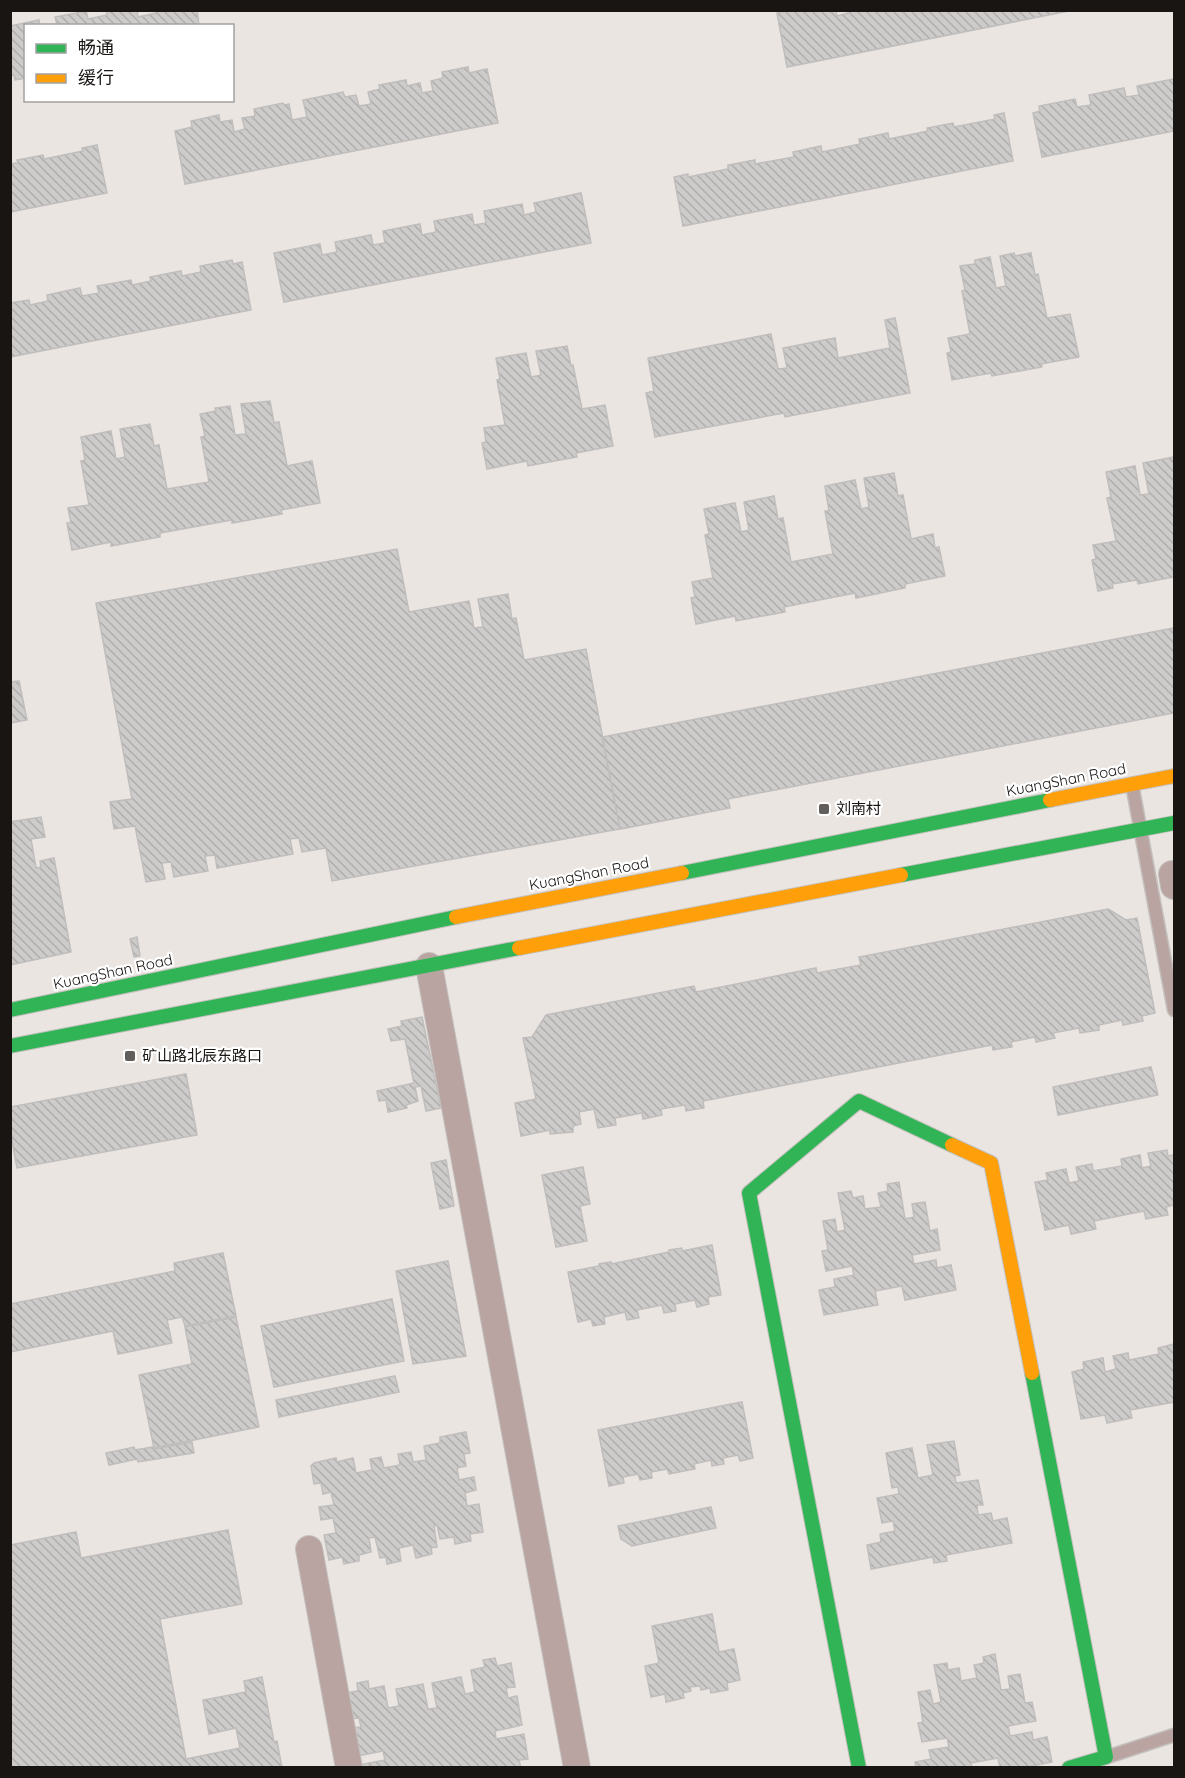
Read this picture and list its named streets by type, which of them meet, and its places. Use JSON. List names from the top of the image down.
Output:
{
  "streets": {
    "main road": ["KuangShan Road"]
  },
  "places": {
    "transit": ["刘南村", "矿山路北辰东路口"]
  },
  "legend": ["畅通", "缓行"]
}
